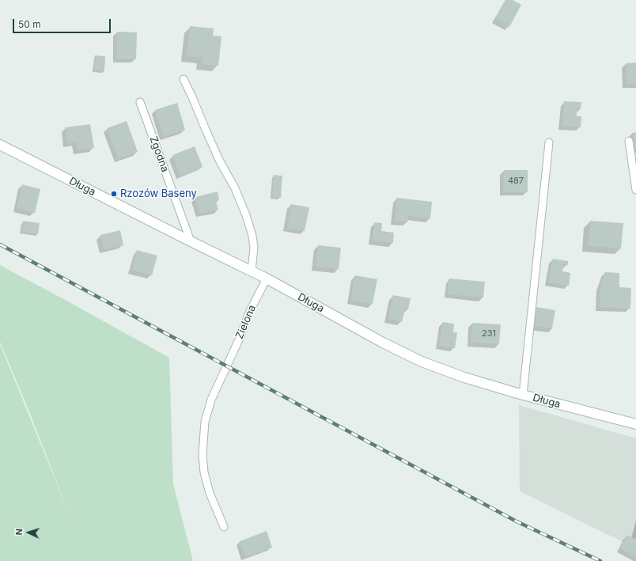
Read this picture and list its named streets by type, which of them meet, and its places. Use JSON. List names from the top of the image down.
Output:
{
  "streets": {
    "street": ["Długa"],
    "lane": ["Zgodna", "Zielona"]
  },
  "crossings": [
    ["Zgodna", "Długa"],
    ["Długa", "Zielona"]
  ],
  "places": ["Rzozów Baseny"],
  "house_numbers": ["487", "231"],
  "scale_bar": "50 m",
  "north": "left"
}
